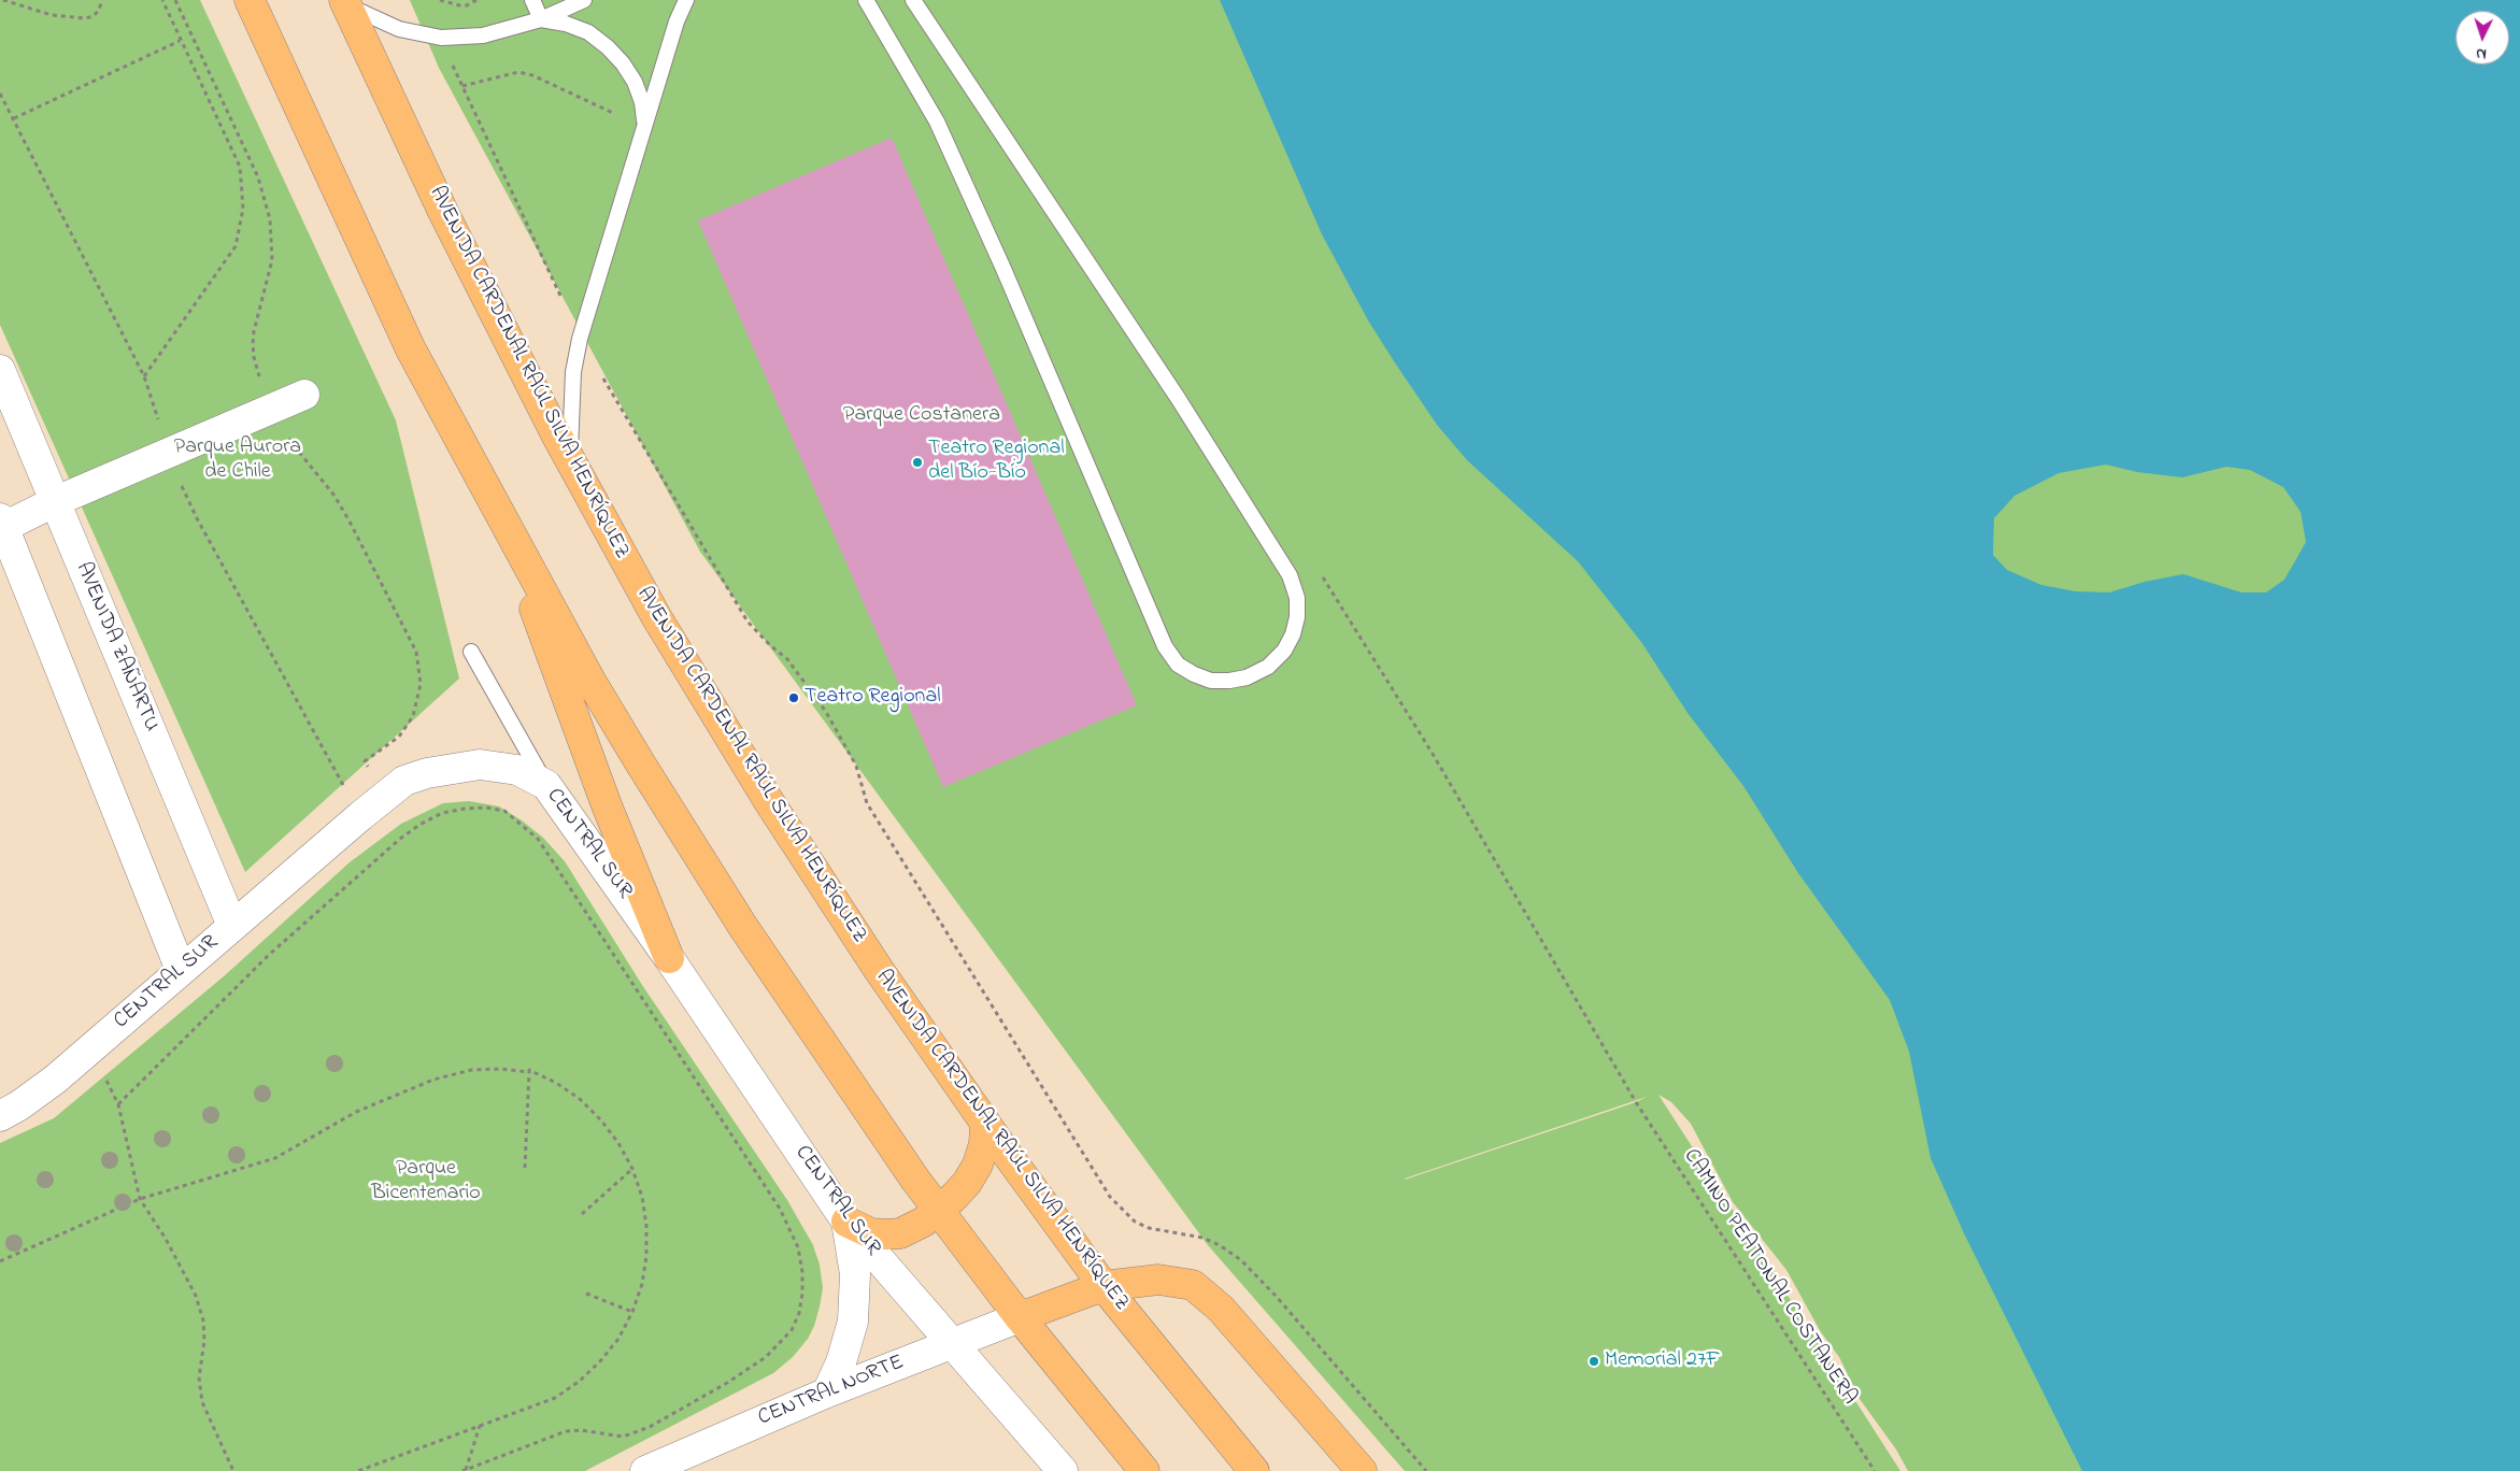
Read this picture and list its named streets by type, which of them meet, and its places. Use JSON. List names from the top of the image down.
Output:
{
  "streets": {
    "main road": ["AVENIDA CARDENAL RAÚL SILVA HENRÍQUEZ"],
    "street": ["AVENIDA ZAÑARTU", "CENTRAL SUR", "CENTRAL NORTE"],
    "path": ["CAMINO PEATONAL COSTANERA"]
  },
  "crossings": [
    ["AVENIDA ZAÑARTU", "CENTRAL SUR"],
    ["CENTRAL SUR", "CENTRAL NORTE"]
  ],
  "parks": ["Parque Costanera", "Parque Aurora de Chile", "Parque Bicentenario"],
  "places": ["Teatro Regional del Bío-Bío", "Teatro Regional", "Memorial 27F"],
  "north": "bottom"
}
